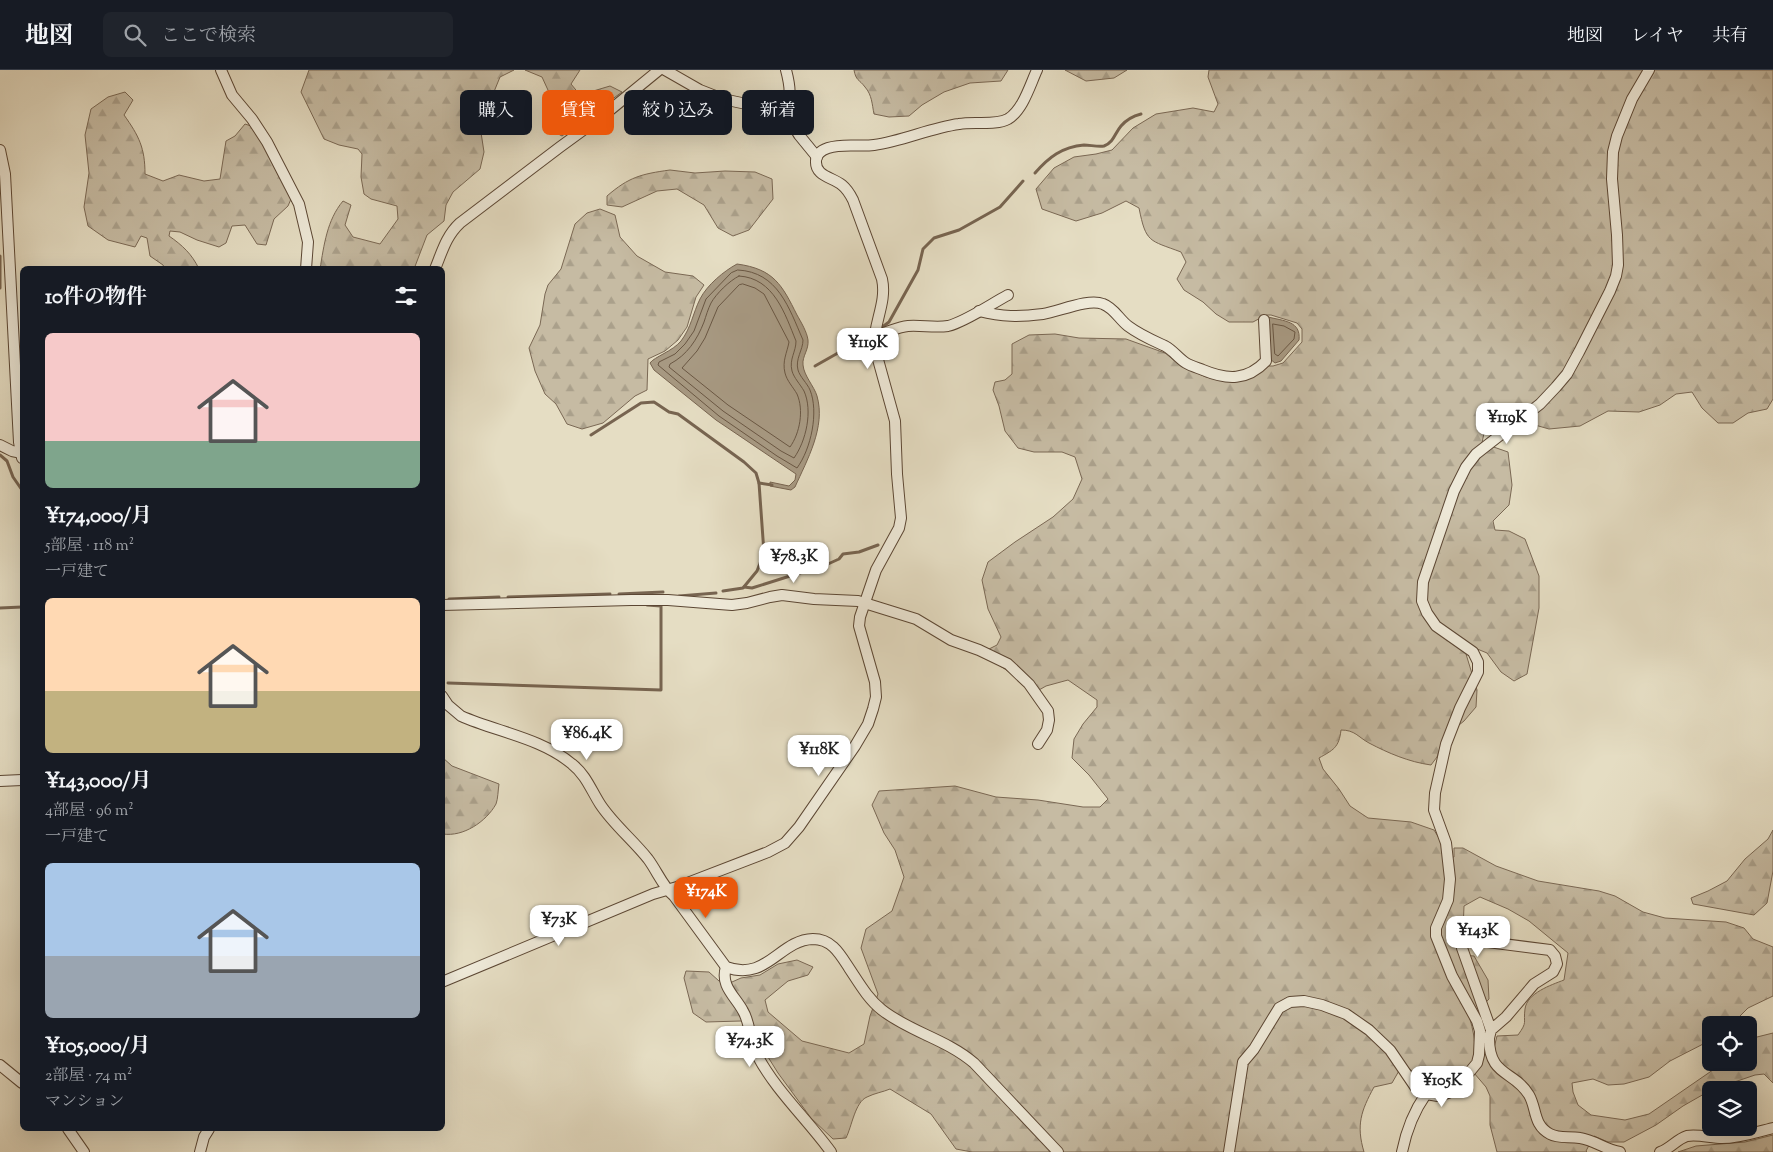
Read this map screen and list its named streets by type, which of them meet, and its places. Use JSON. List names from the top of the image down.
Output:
{
  "page": {
    "header": "地図",
    "search": "ここで検索",
    "nav": ["地図", "レイヤ", "共有"],
    "chip": [
      "購入",
      "賃貸",
      "絞り込み",
      "新着"
    ],
    "heading": "10件の物件",
    "list": [
      {
        "name": "¥174,000/月",
        "note": "5部屋 · 118 m² · 一戸建て"
      },
      {
        "name": "¥143,000/月",
        "note": "4部屋 · 96 m² · 一戸建て"
      },
      {
        "name": "¥105,000/月",
        "note": "2部屋 · 74 m² · マンション"
      }
    ],
    "price": [
      "¥119K",
      "¥119K",
      "¥78.3K",
      "¥86.4K",
      "¥118K",
      "¥174K",
      "¥73K",
      "¥143K",
      "¥74.3K",
      "¥105K"
    ]
  }
}
